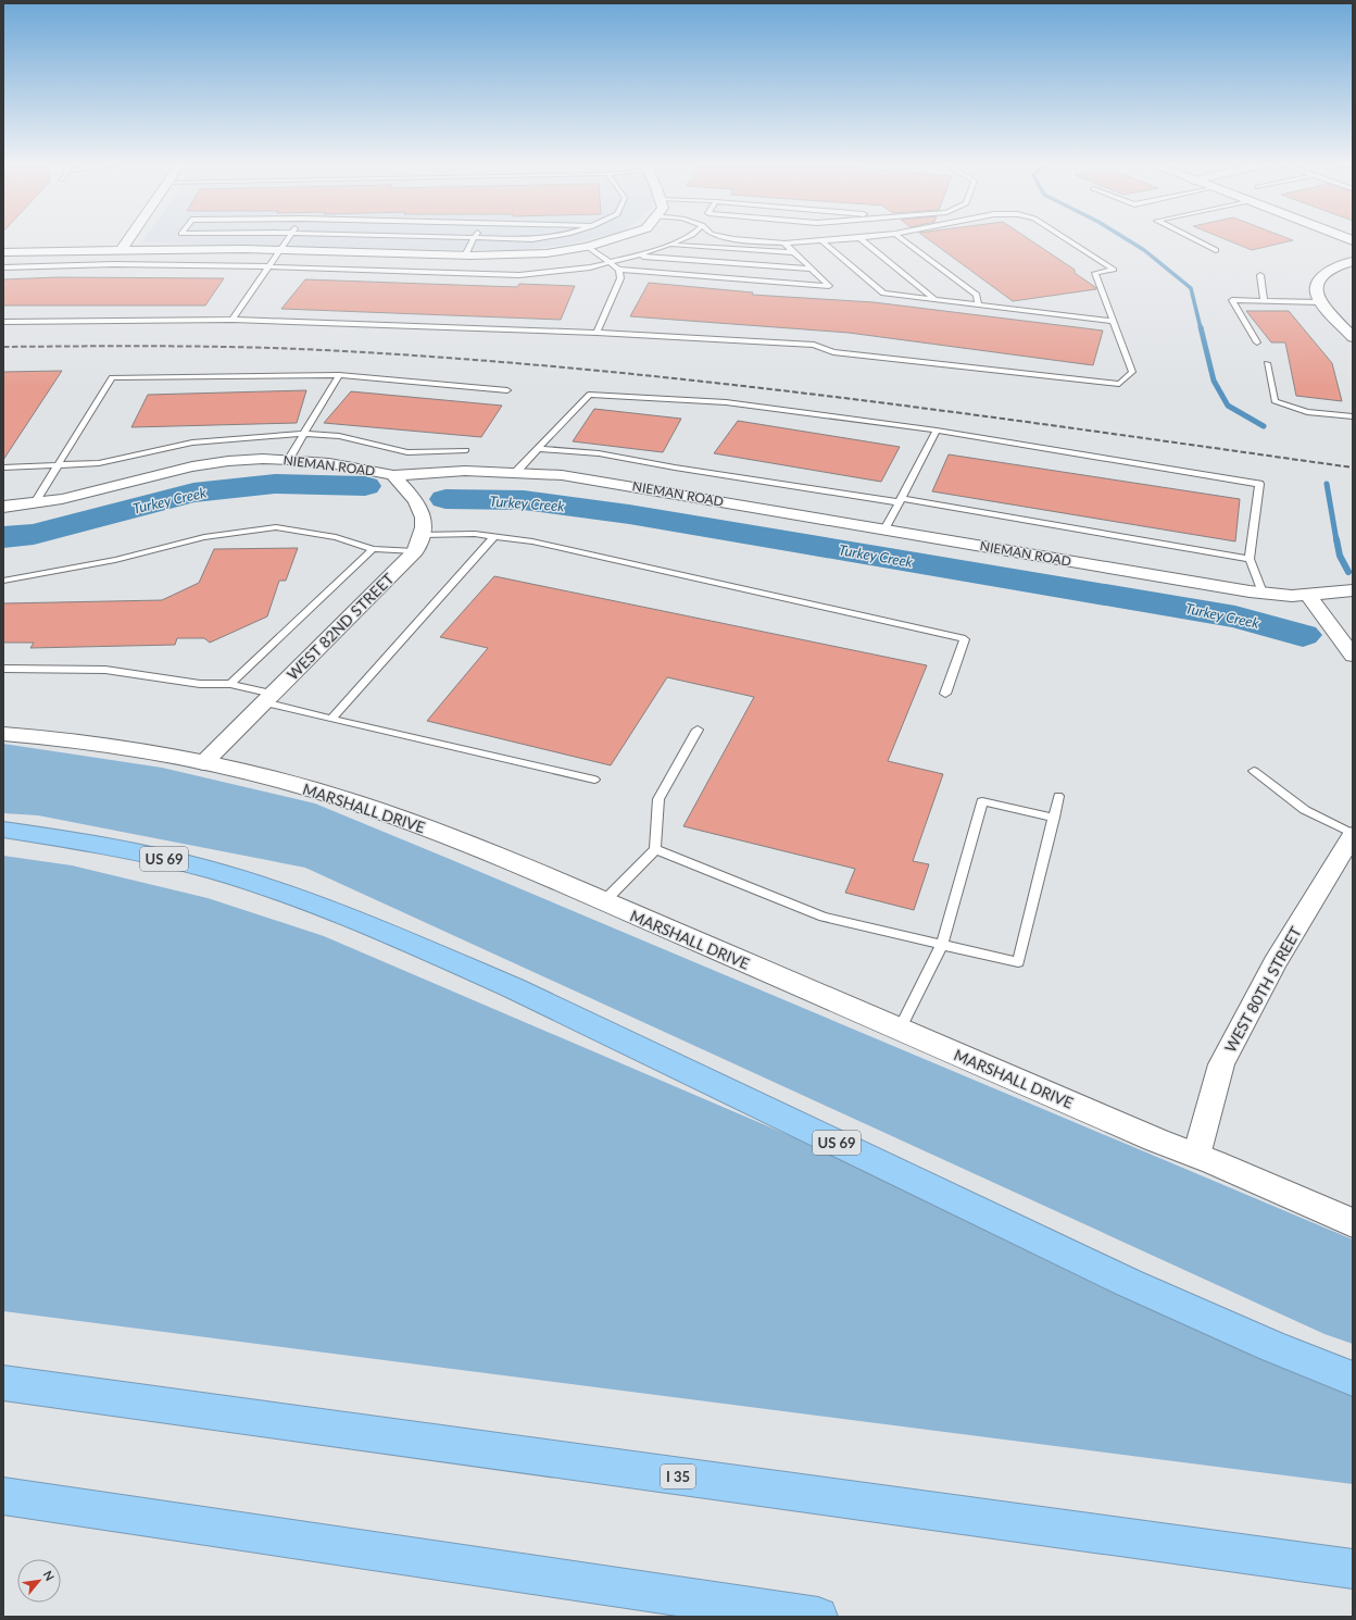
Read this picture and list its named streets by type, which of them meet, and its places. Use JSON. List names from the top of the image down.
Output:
{
  "streets": {
    "highway": ["US 69", "I 35"],
    "street": [
      "NIEMAN ROAD",
      "WEST 82ND STREET",
      "MARSHALL DRIVE",
      "WEST 80TH STREET"
    ]
  },
  "crossings": [
    ["NIEMAN ROAD", "WEST 82ND STREET"],
    ["WEST 82ND STREET", "MARSHALL DRIVE"],
    ["MARSHALL DRIVE", "WEST 80TH STREET"]
  ],
  "water": ["Turkey Creek"],
  "north": "top right"
}
